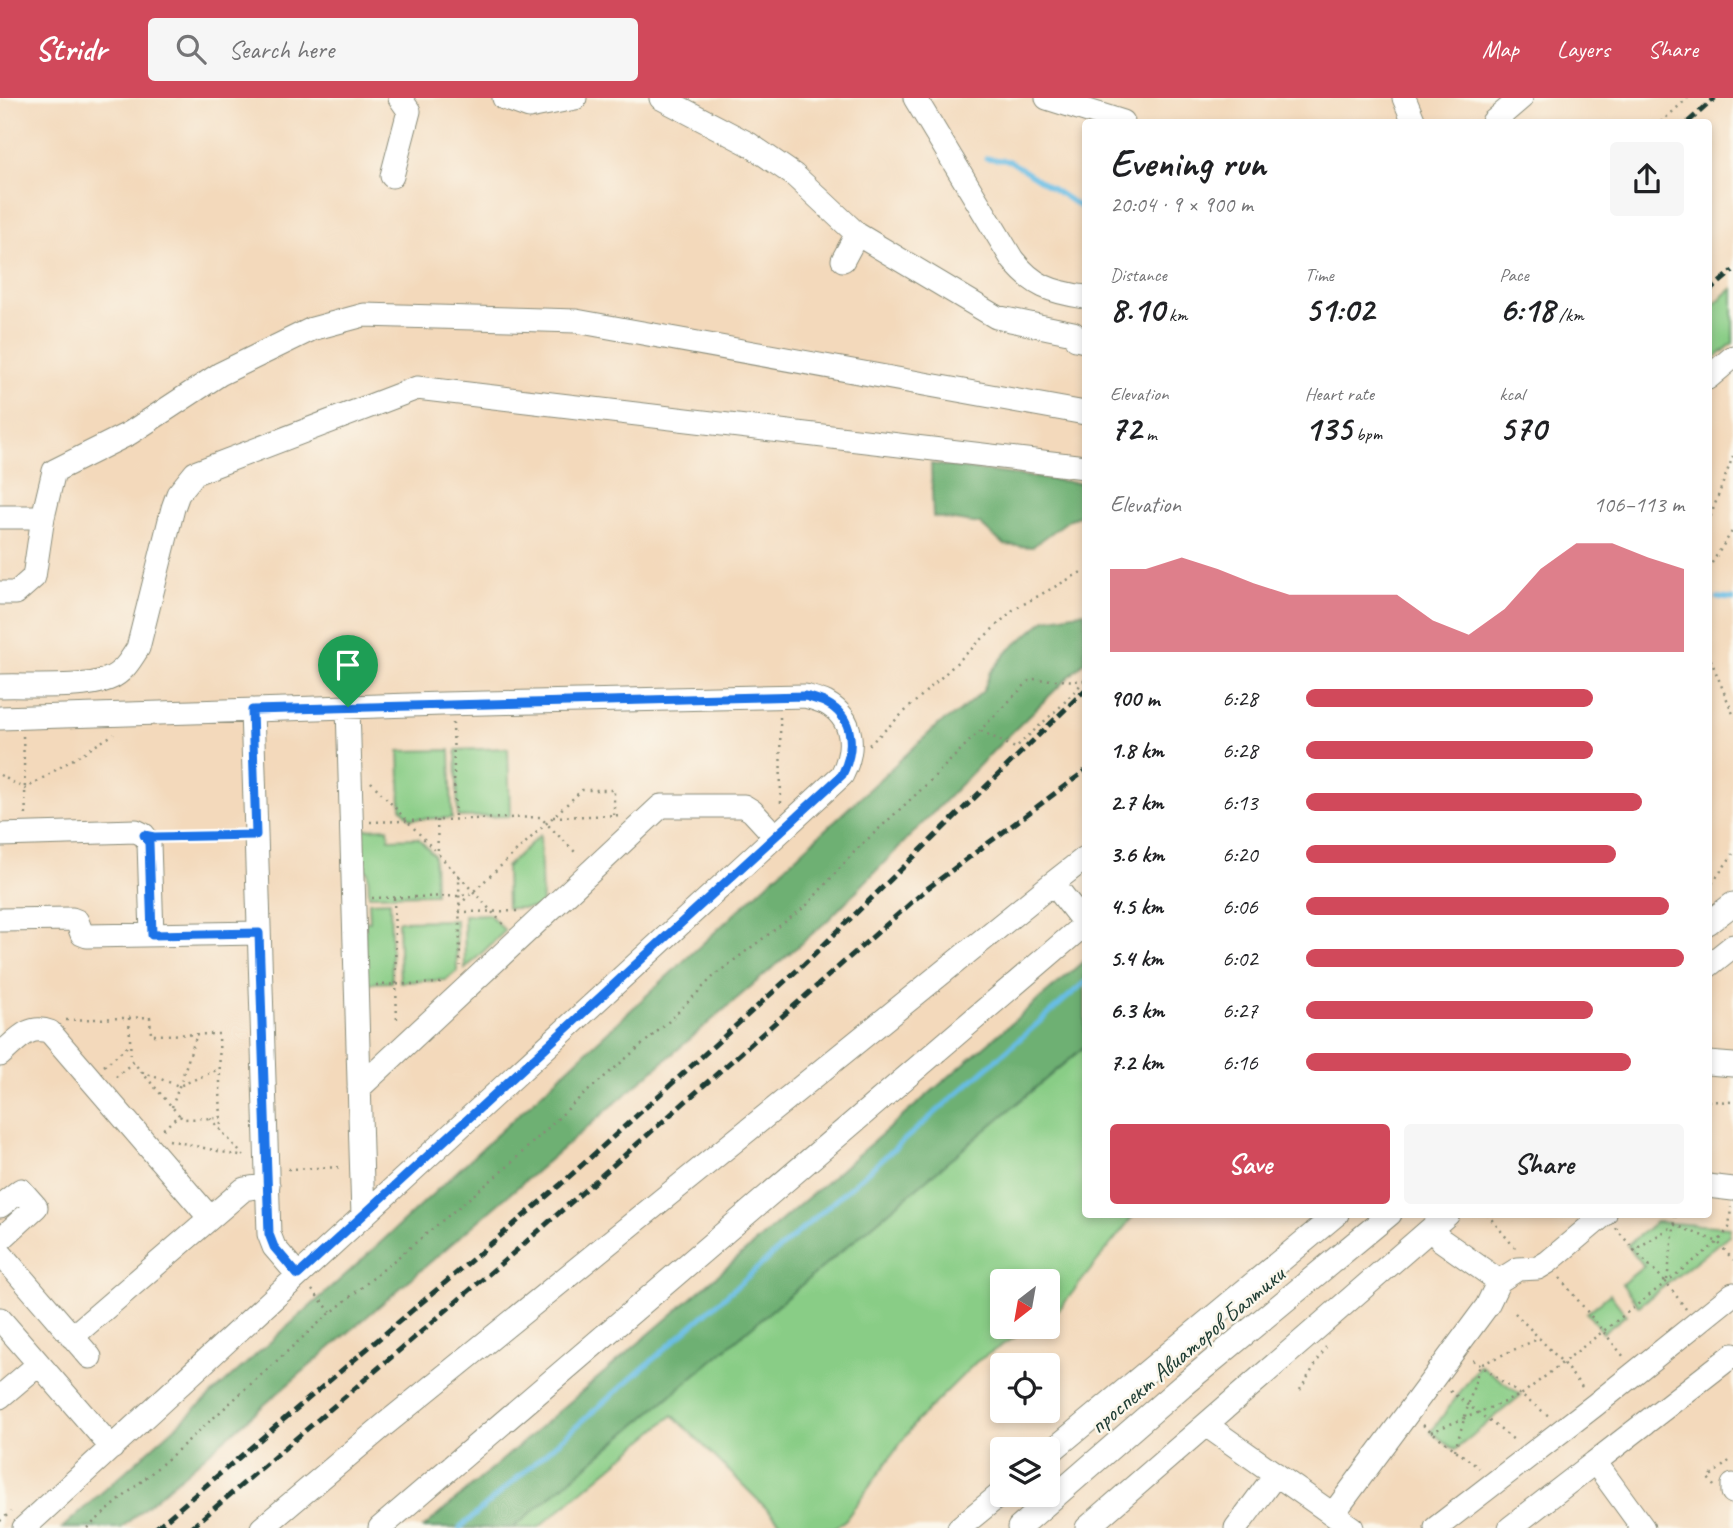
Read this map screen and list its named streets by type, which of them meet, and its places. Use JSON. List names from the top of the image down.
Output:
{
  "streets": {
    "street": ["проспект Авиаторов Балтики"]
  },
  "north": "bottom left",
  "page": {
    "header": "Stridr",
    "search": "Search here",
    "nav": ["Map", "Layers", "Share"],
    "heading": ["Evening run", "20:04 · 9 × 900 m"],
    "stats": [
      ["Distance", "8.10 km"],
      ["Time", "51:02"],
      ["Pace", "6:18 /km"],
      ["Elevation", "72 m"],
      ["Heart rate", "135 bpm"],
      ["kcal", "570"]
    ],
    "chart": ["Elevation", "106–113 m"],
    "list": [
      {
        "name": "900 m",
        "note": "6:28"
      },
      {
        "name": "1.8 km",
        "note": "6:28"
      },
      {
        "name": "2.7 km",
        "note": "6:13"
      },
      {
        "name": "3.6 km",
        "note": "6:20"
      },
      {
        "name": "4.5 km",
        "note": "6:06"
      },
      {
        "name": "5.4 km",
        "note": "6:02"
      },
      {
        "name": "6.3 km",
        "note": "6:27"
      },
      {
        "name": "7.2 km",
        "note": "6:16"
      }
    ],
    "buttons": ["Save", "Share"]
  }
}
